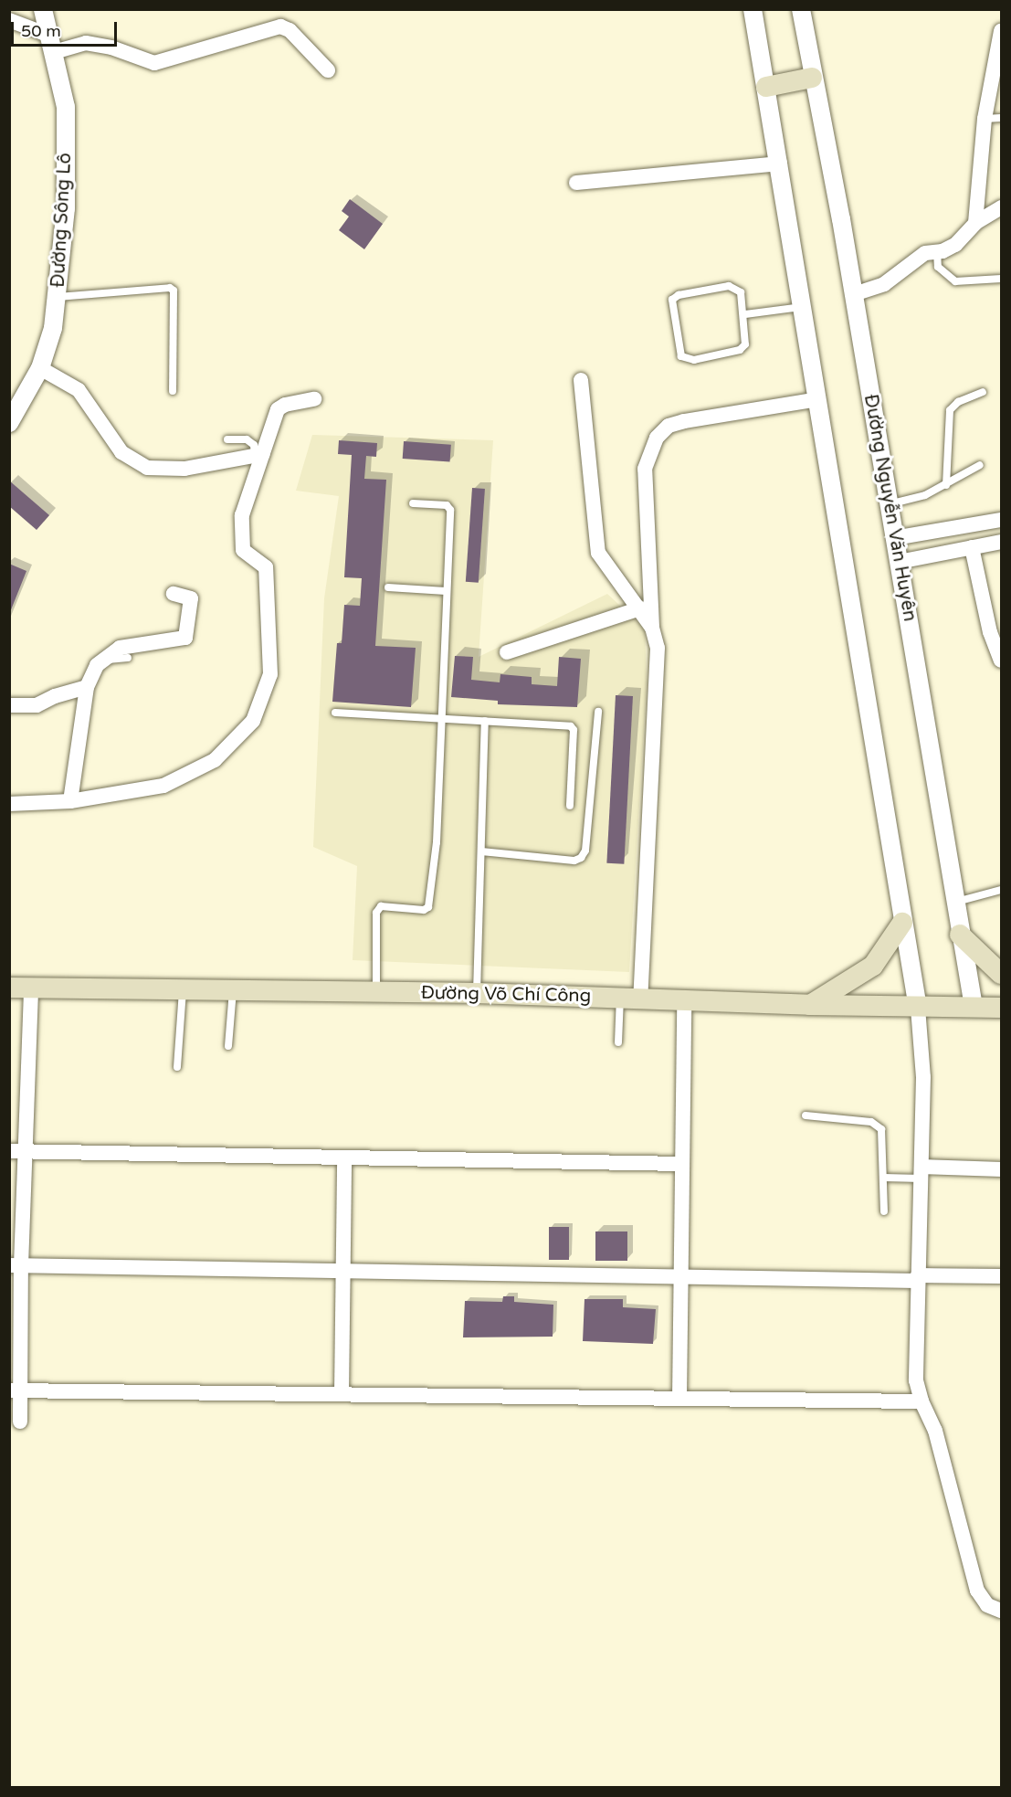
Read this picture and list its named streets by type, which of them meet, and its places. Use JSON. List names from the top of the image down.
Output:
{
  "streets": {
    "main road": ["Đường Võ Chí Công"],
    "street": ["Đường Sông Lô", "Đường Nguyễn Văn Huyên"]
  },
  "crossings": [
    ["Đường Nguyễn Văn Huyên", "Đường Võ Chí Công"]
  ],
  "scale_bar": "50 m"
}
